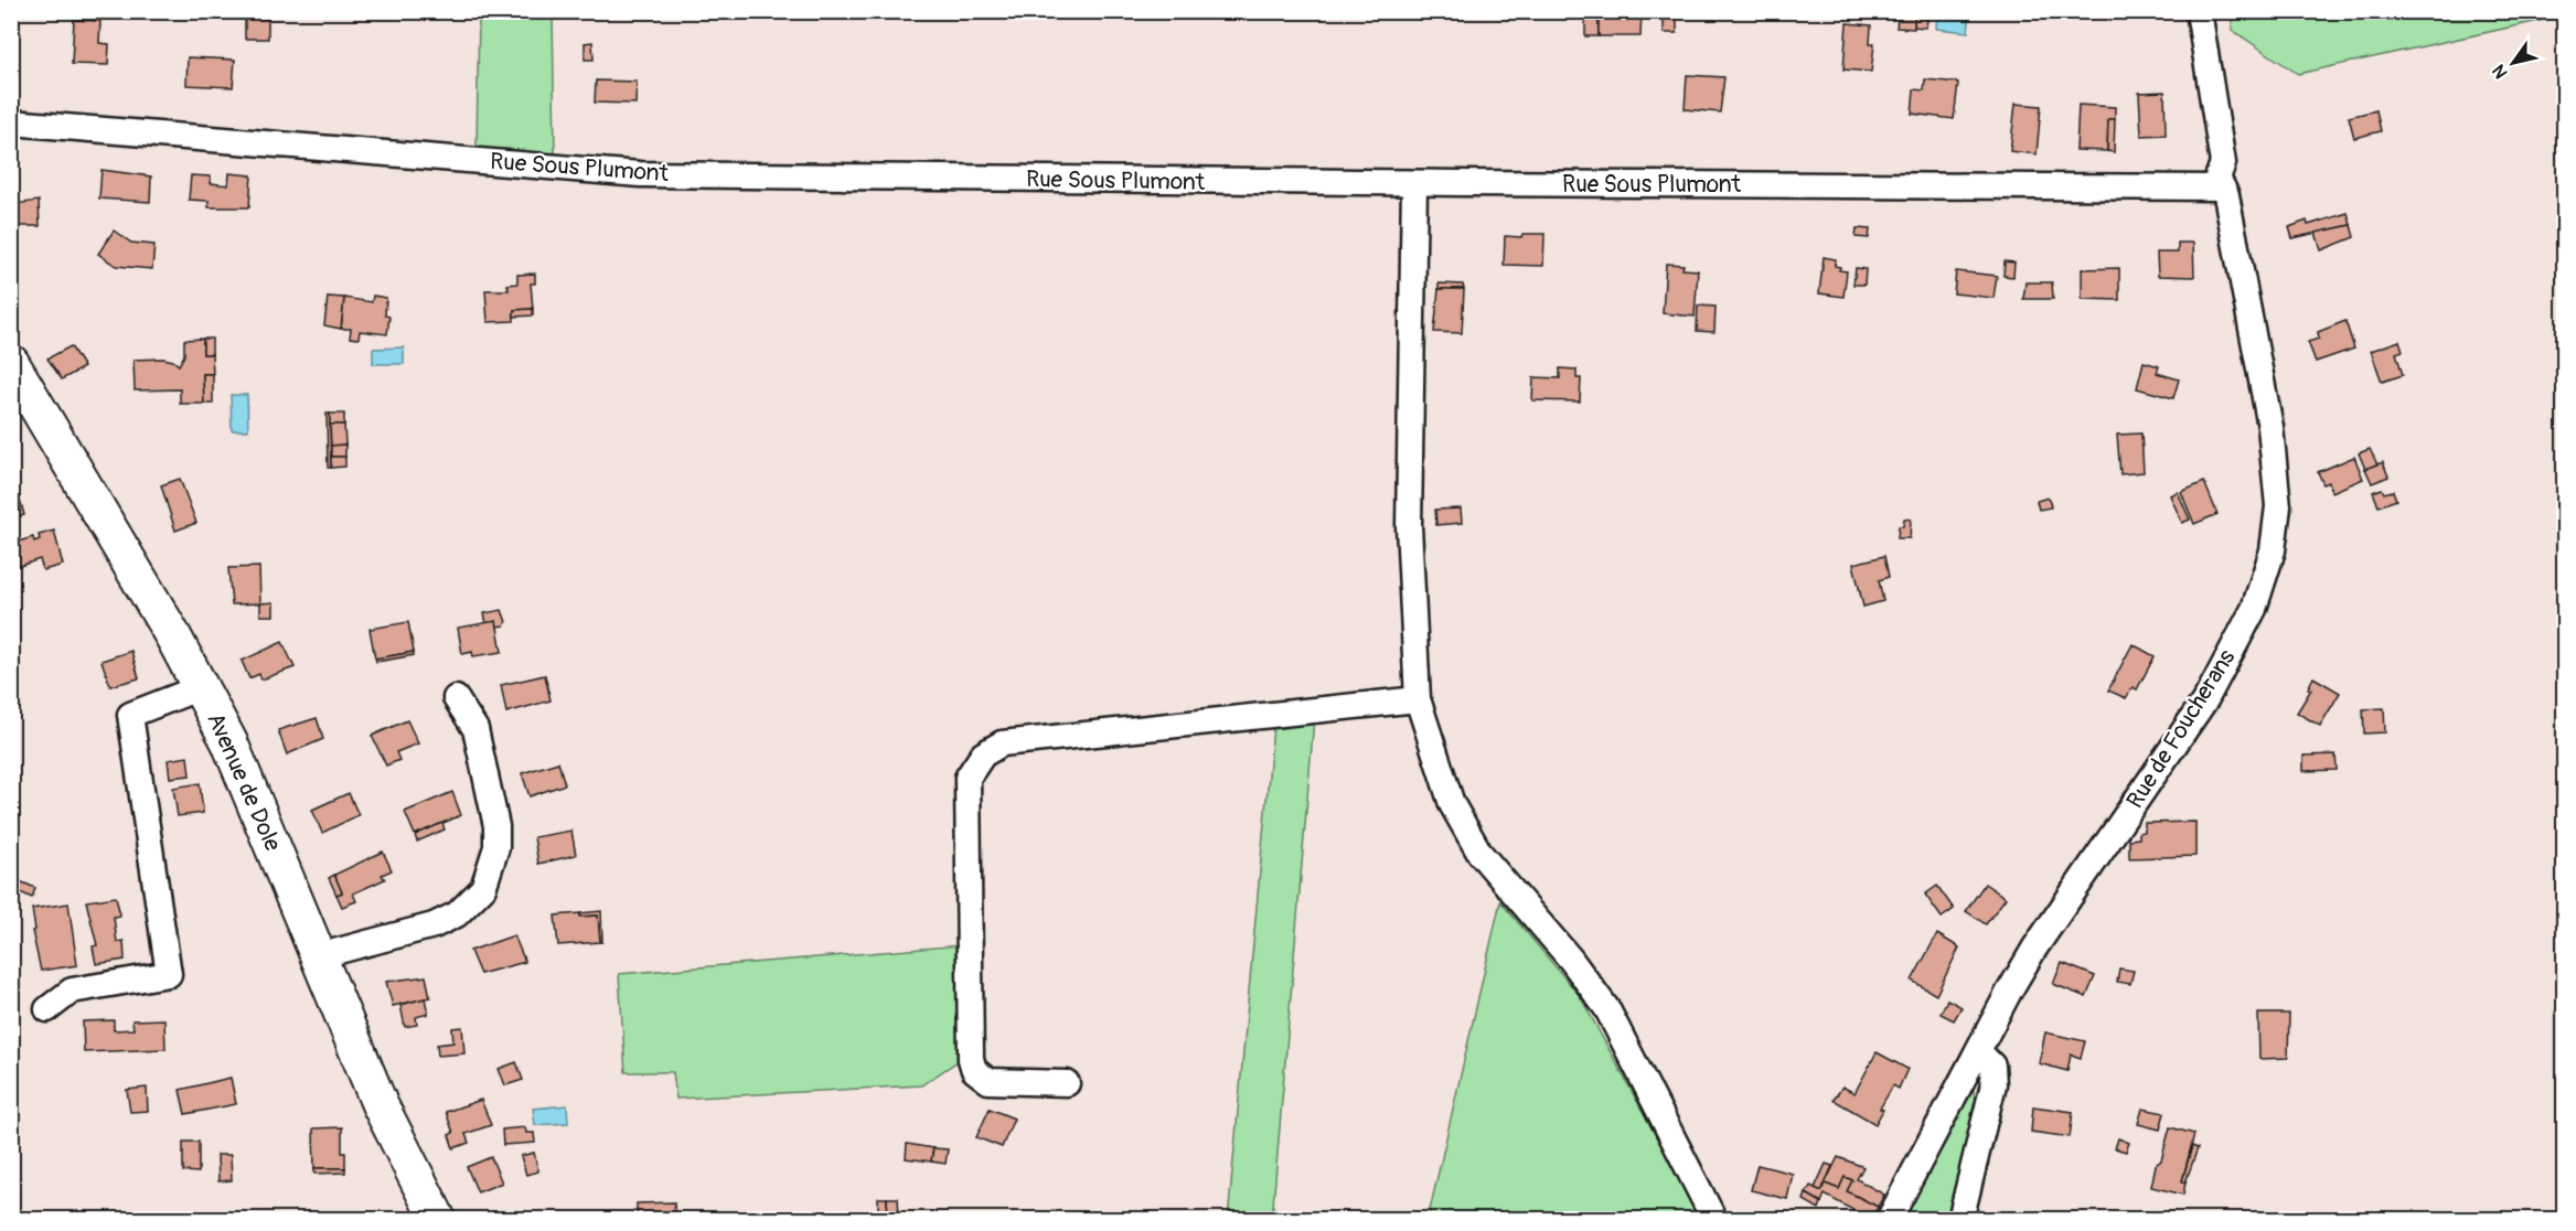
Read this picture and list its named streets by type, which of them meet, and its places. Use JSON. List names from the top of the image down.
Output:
{
  "streets": {
    "main road": ["Avenue de Dole"],
    "street": ["Rue Sous Plumont", "Rue de Foucherans"]
  },
  "crossings": [
    ["Rue Sous Plumont", "Rue de Foucherans"]
  ],
  "north": "bottom left"
}
